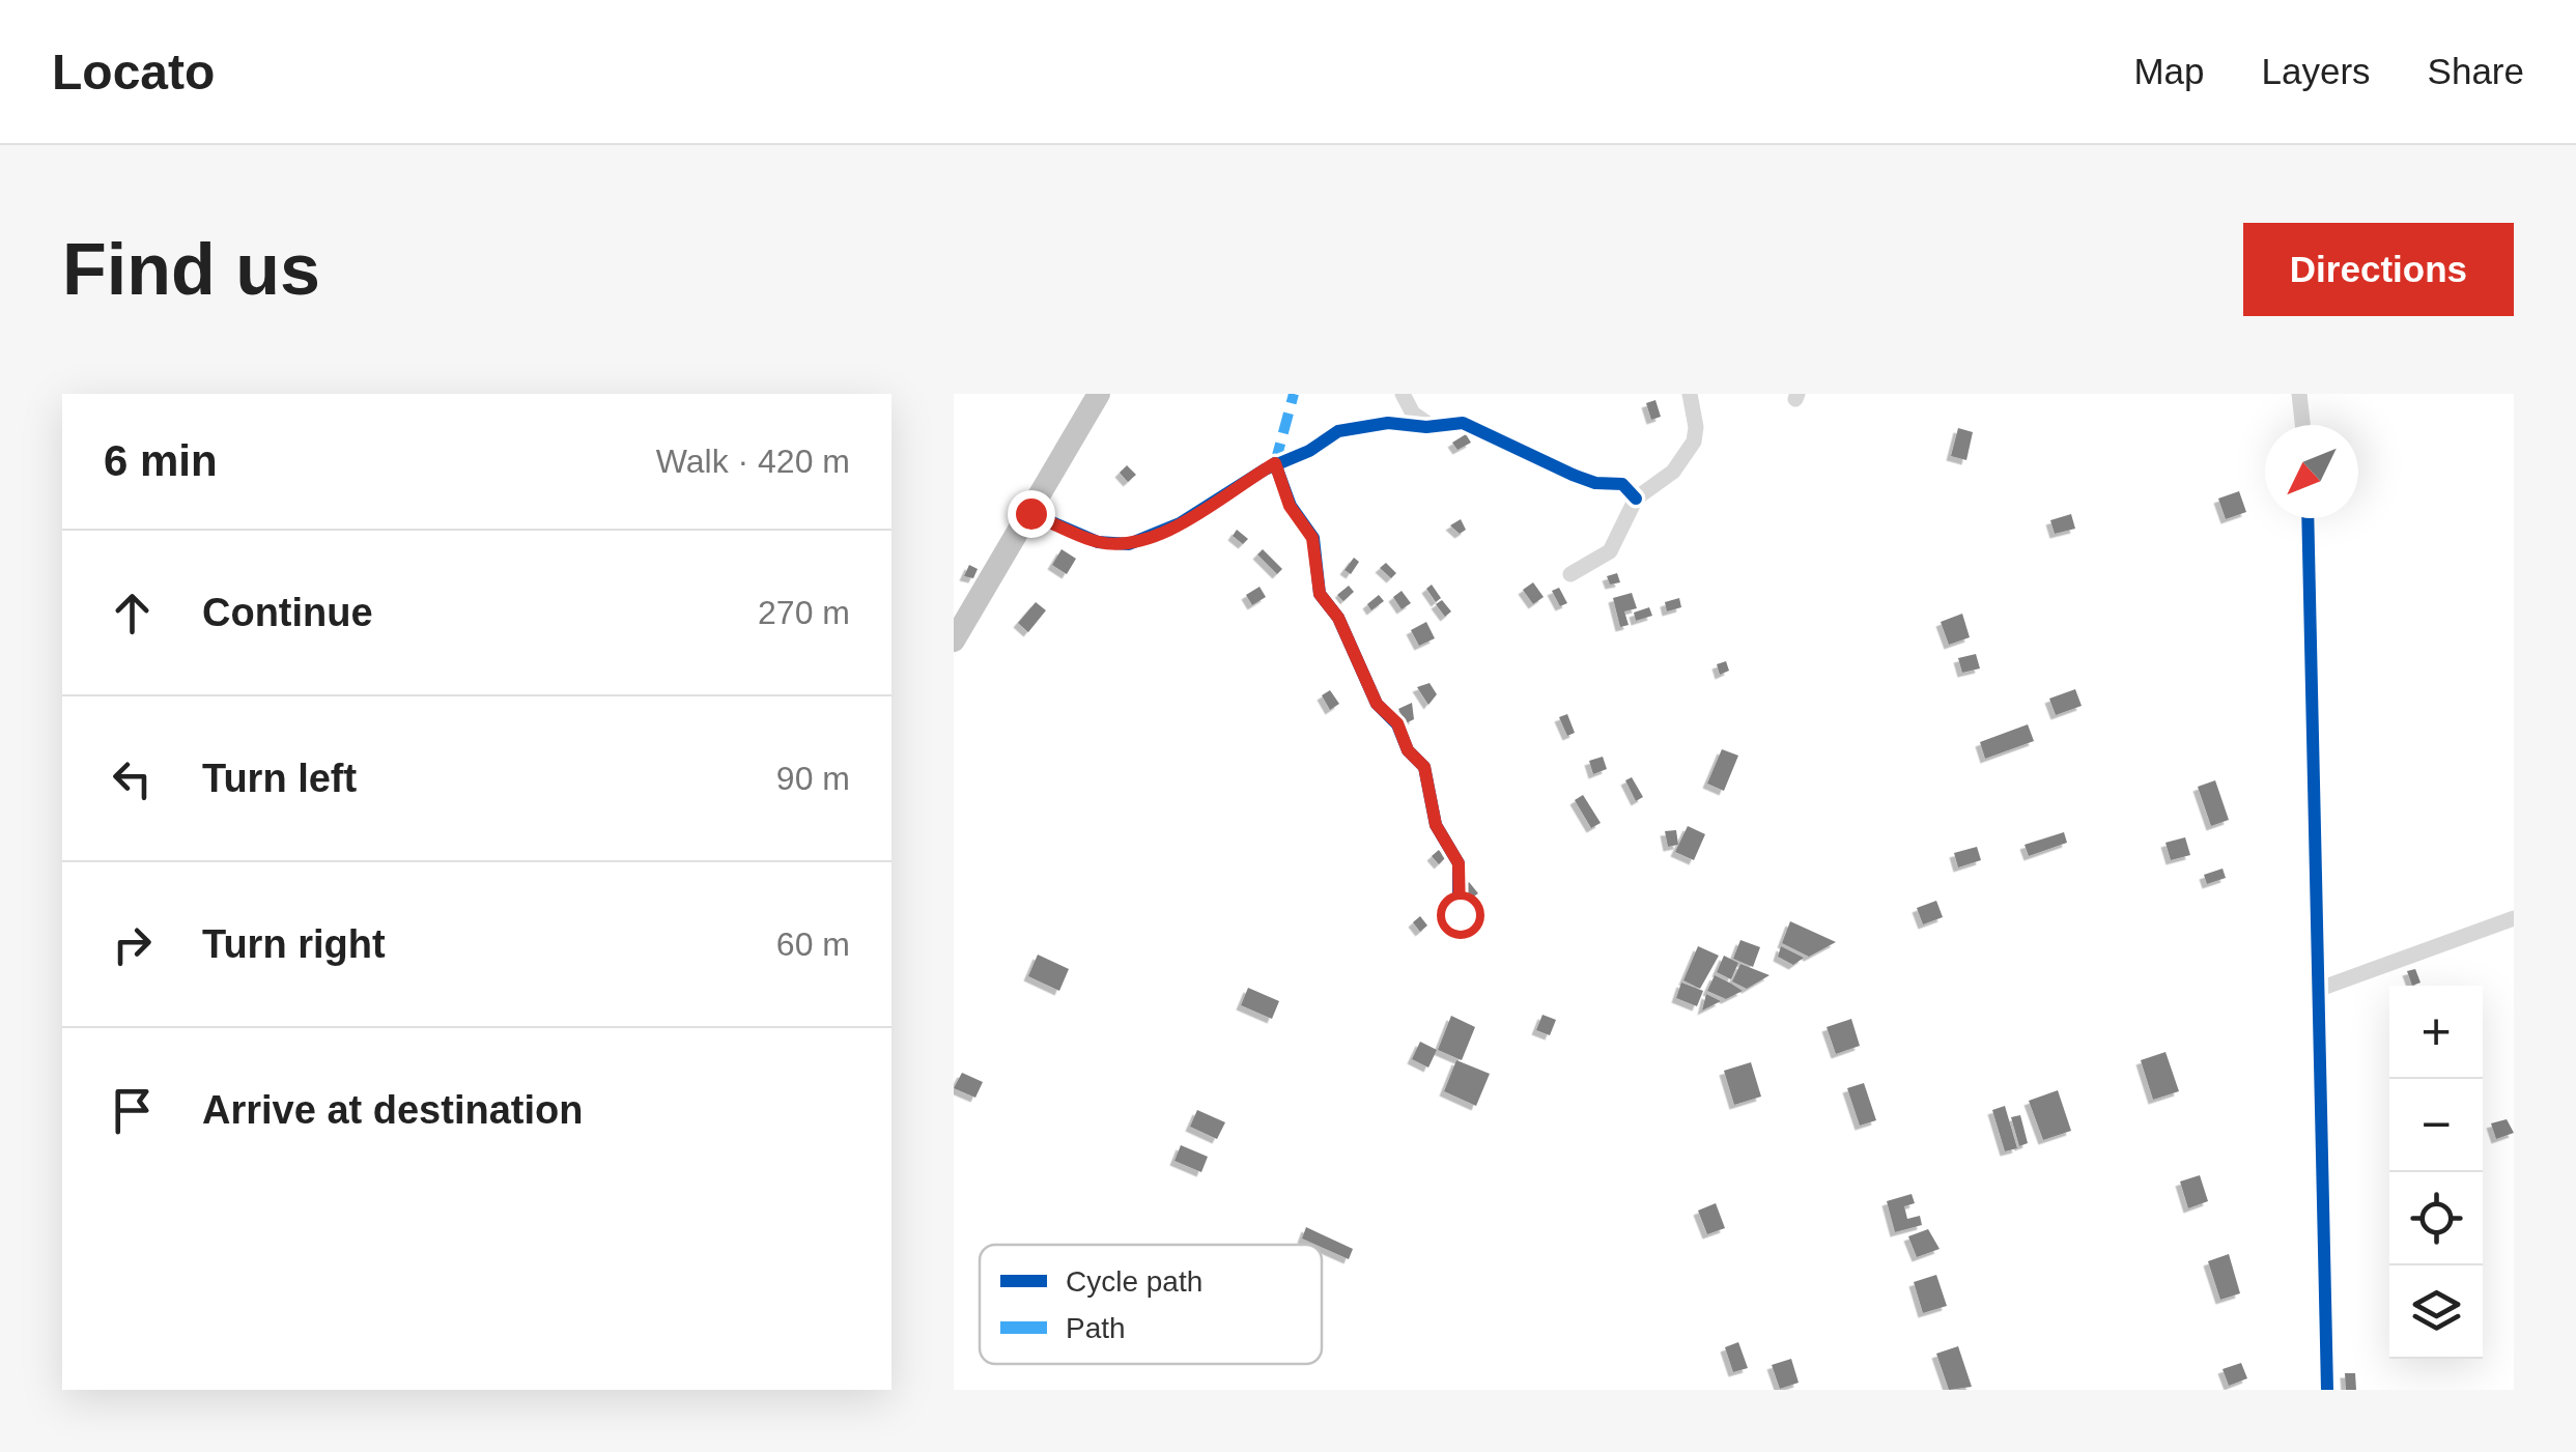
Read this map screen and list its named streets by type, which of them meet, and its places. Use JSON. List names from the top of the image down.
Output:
{
  "legend": ["Cycle path", "Path"],
  "north": "bottom left",
  "page": {
    "header": "Locato",
    "nav": ["Map", "Layers", "Share"],
    "buttons": "Directions",
    "title": "Find us",
    "heading": ["6 min", "Walk · 420 m"],
    "list": [
      ["Continue", "270 m"],
      ["Turn left", "90 m"],
      ["Turn right", "60 m"],
      "Arrive at destination"
    ],
    "map_buttons": ["+", "−"]
  }
}
